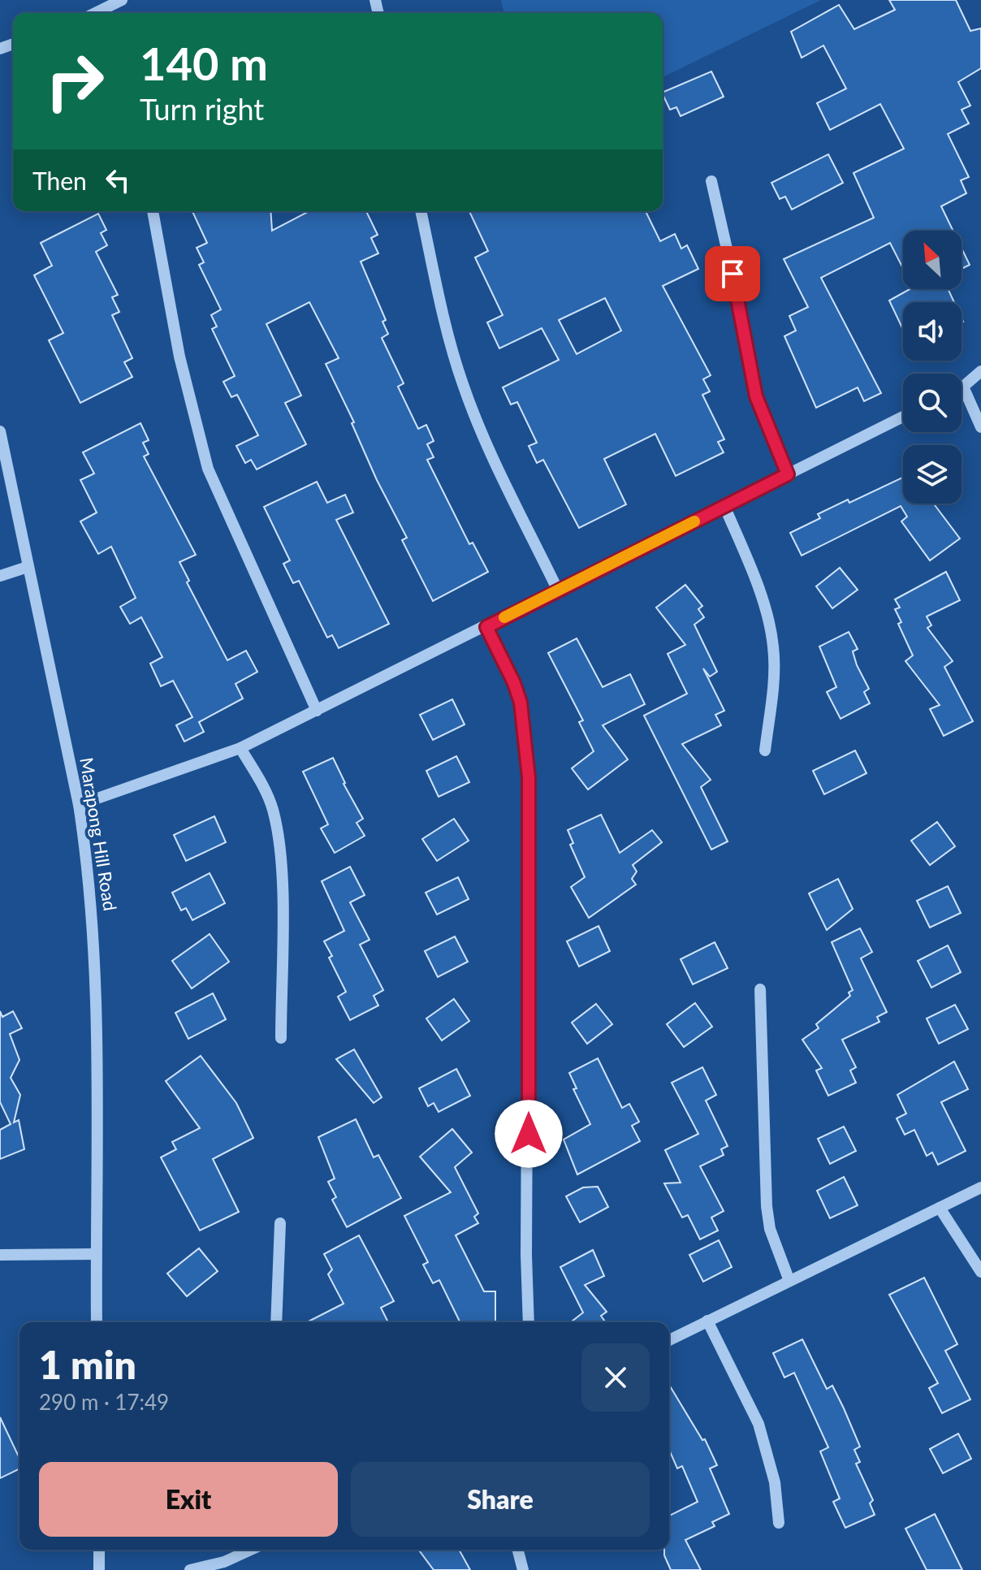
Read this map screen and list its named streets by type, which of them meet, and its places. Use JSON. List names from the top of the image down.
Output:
{
  "streets": {
    "street": ["Marapong Hill Road"]
  },
  "north": "top left",
  "page": {
    "turn": ["140 m", "Turn right"],
    "then": "Then",
    "heading": ["1 min", "290 m · 17:49"],
    "buttons": ["Exit", "Share"]
  }
}
